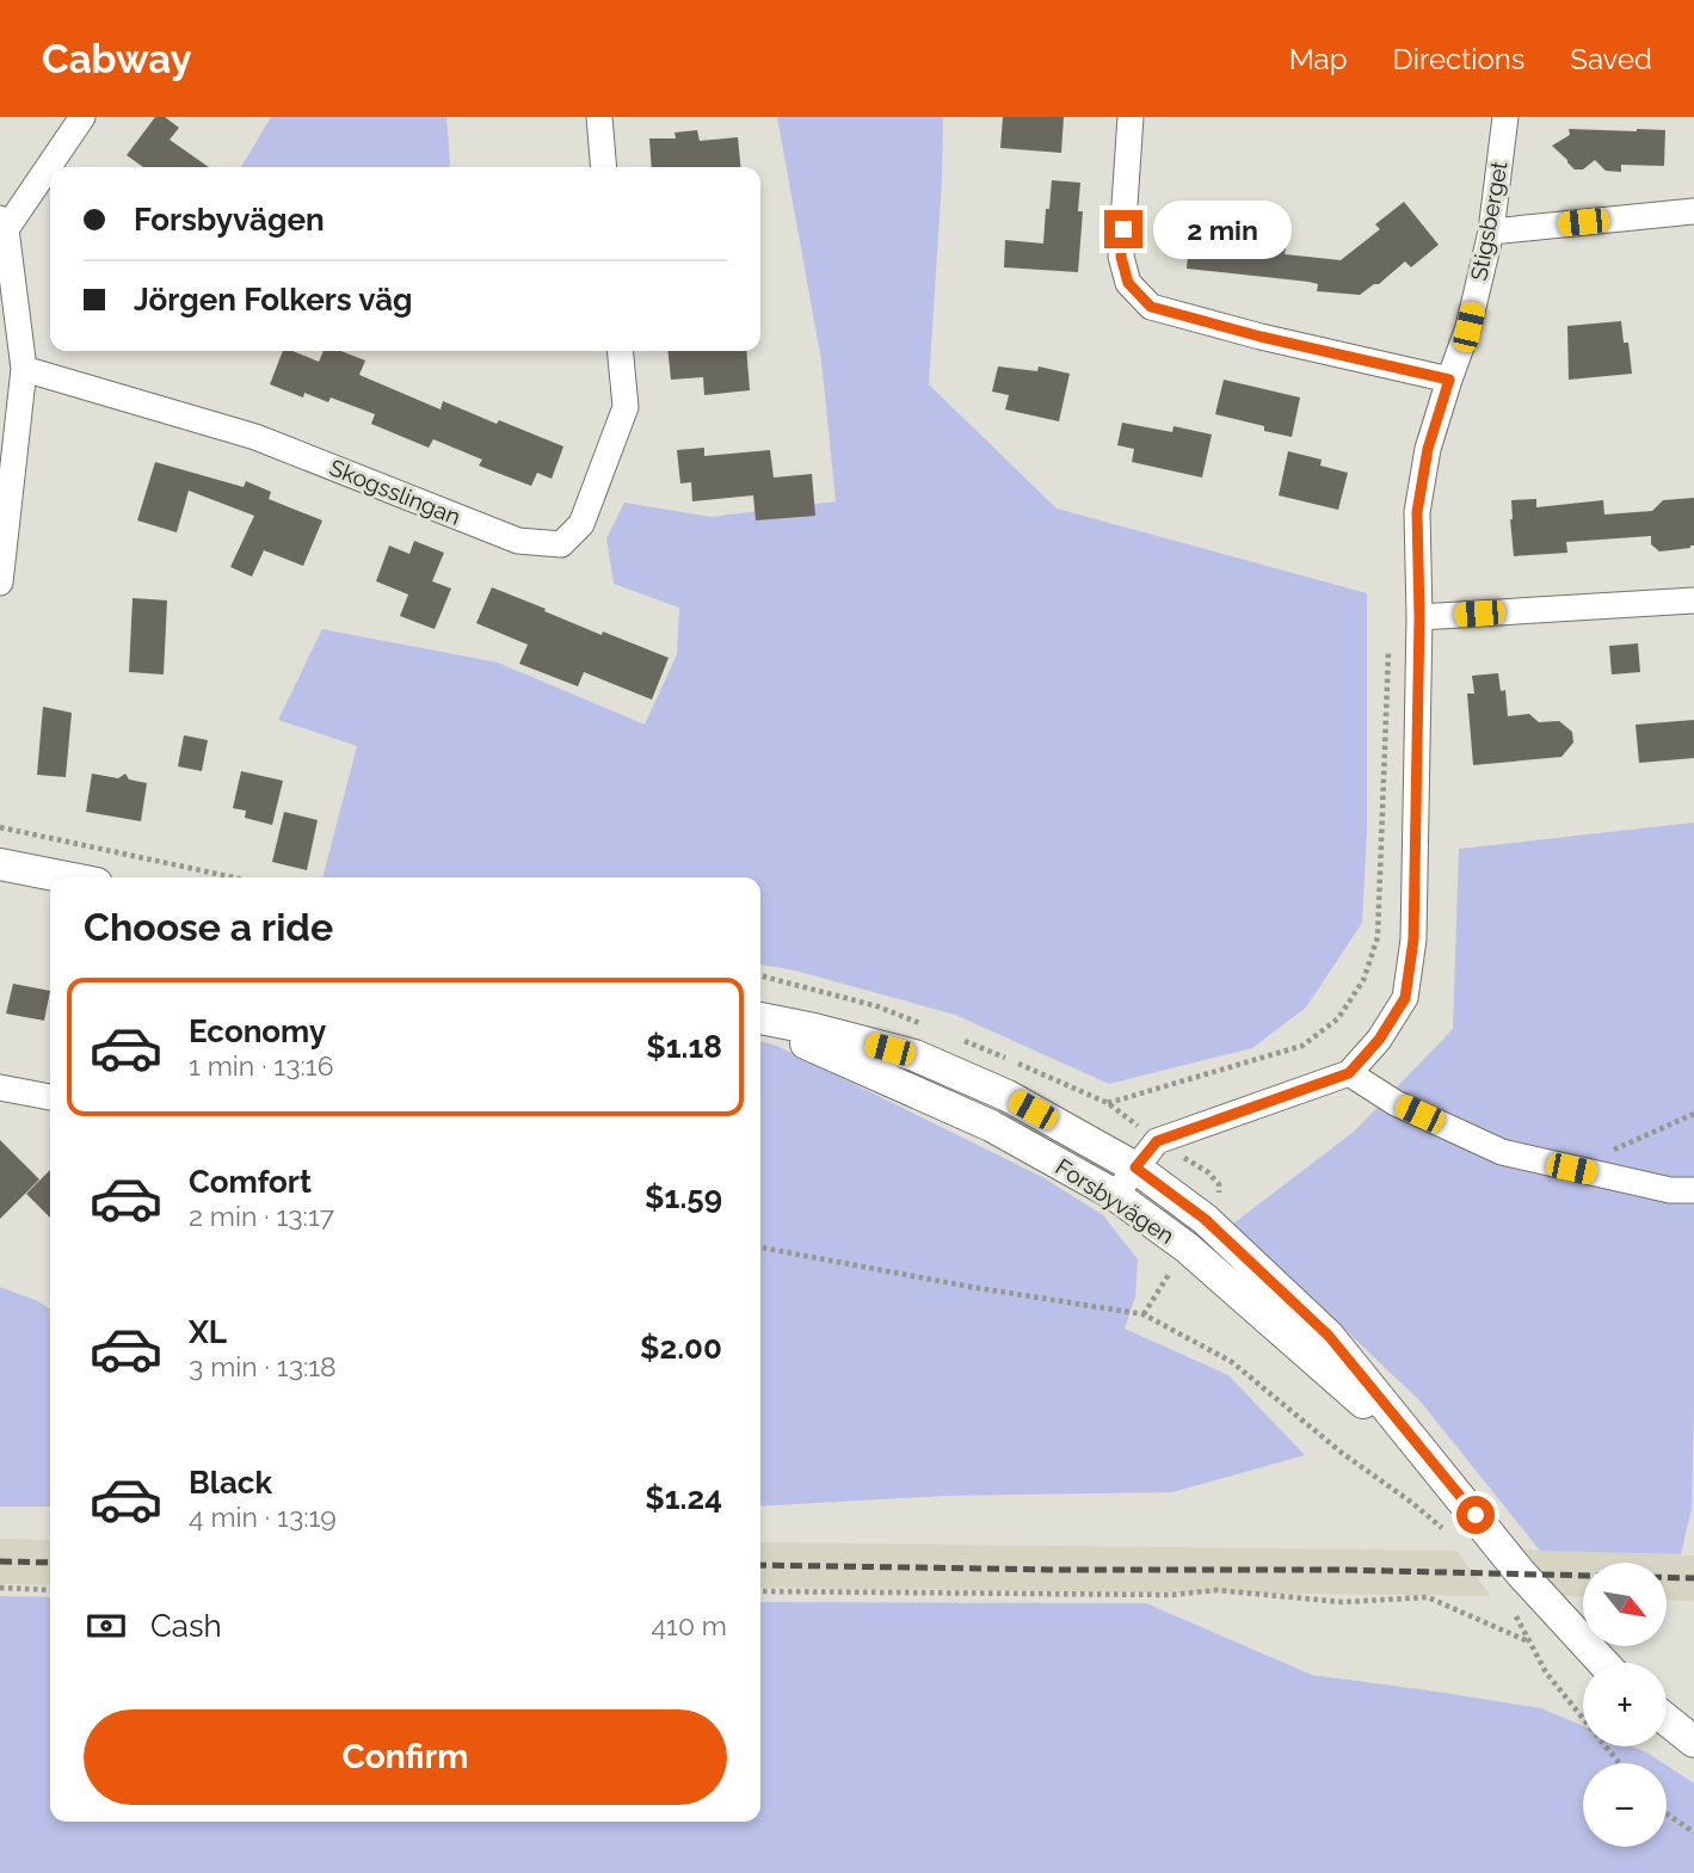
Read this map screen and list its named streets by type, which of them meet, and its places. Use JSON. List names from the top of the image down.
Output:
{
  "streets": {
    "street": ["Stigsberget", "Skogsslingan", "Forsbyvägen"]
  },
  "crossings": [
    ["Stigsberget", "Forsbyvägen"]
  ],
  "north": "bottom right",
  "page": {
    "header": "Cabway",
    "nav": ["Map", "Directions", "Saved"],
    "banner": ["Forsbyvägen", "Jörgen Folkers väg"],
    "bubble": "2 min",
    "heading": "Choose a ride",
    "list": [
      {
        "name": "Economy",
        "note": "1 min · 13:16",
        "value": "$1.18"
      },
      {
        "name": "Comfort",
        "note": "2 min · 13:17",
        "value": "$1.59"
      },
      {
        "name": "XL",
        "note": "3 min · 13:18",
        "value": "$2.00"
      },
      {
        "name": "Black",
        "note": "4 min · 13:19",
        "value": "$1.24"
      }
    ],
    "map_buttons": ["+", "−"],
    "pay": ["Cash", "410 m"],
    "buttons": "Confirm"
  }
}
